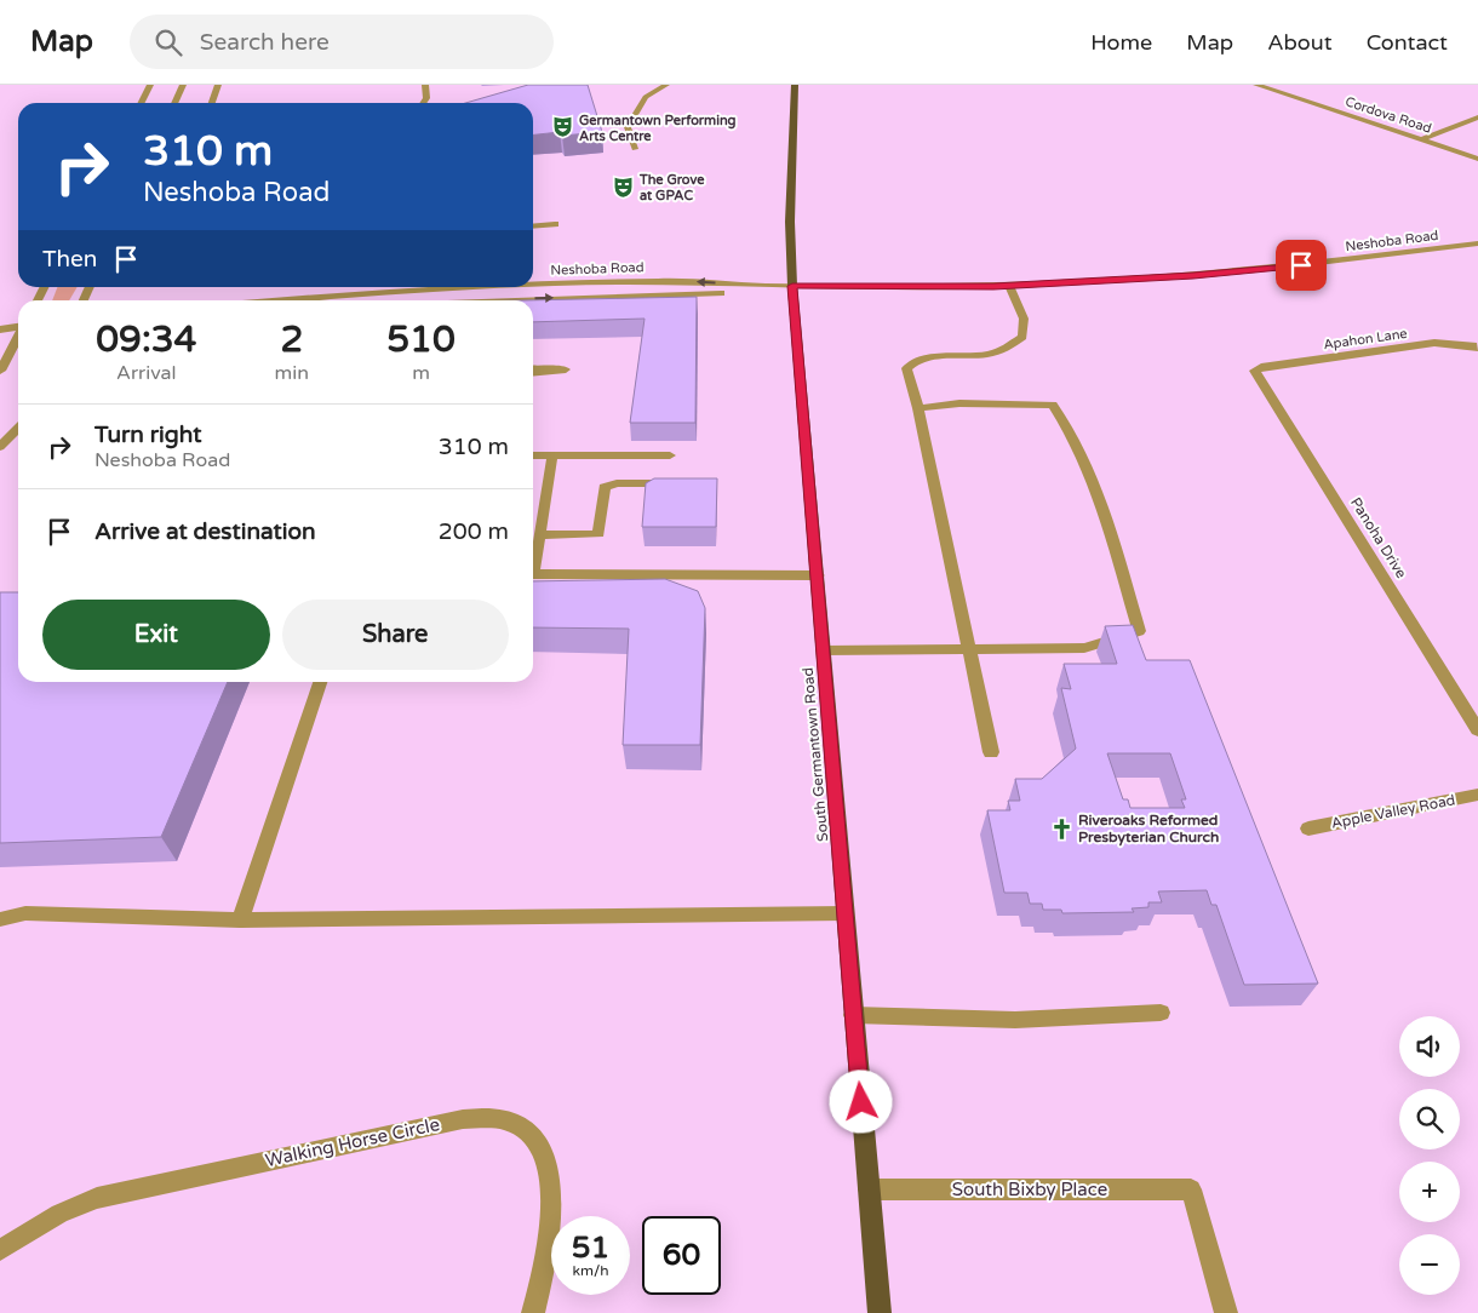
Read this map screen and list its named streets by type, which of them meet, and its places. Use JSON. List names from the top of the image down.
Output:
{
  "streets": {
    "main road": ["South Germantown Road"],
    "street": [
      "Cordova Road",
      "Neshoba Road",
      "Apahon Lane",
      "Panoha Drive",
      "Apple Valley Road",
      "Walking Horse Circle",
      "South Bixby Place"
    ]
  },
  "crossings": [
    ["Neshoba Road", "South Germantown Road"],
    ["Apahon Lane", "Panoha Drive"],
    ["South Germantown Road", "South Bixby Place"]
  ],
  "places": {
    "theatre": ["Germantown Performing Arts Centre", "The Grove at GPAC"],
    "church": ["Riveroaks Reformed Presbyterian Church"]
  },
  "page": {
    "header": "Map",
    "search": "Search here",
    "nav": [
      "Home",
      "Map",
      "About",
      "Contact"
    ],
    "turn": ["310 m", "Neshoba Road"],
    "then": "Then",
    "eta": [
      "09:34",
      "Arrival",
      "2",
      "min",
      "510",
      "m"
    ],
    "list": [
      {
        "name": "Turn right",
        "note": "Neshoba Road",
        "value": "310 m"
      },
      {
        "name": "Arrive at destination",
        "value": "200 m"
      }
    ],
    "buttons": ["Exit", "Share"],
    "map_buttons": ["+", "−"],
    "speed": "51 km/h",
    "limit": "60"
  }
}
